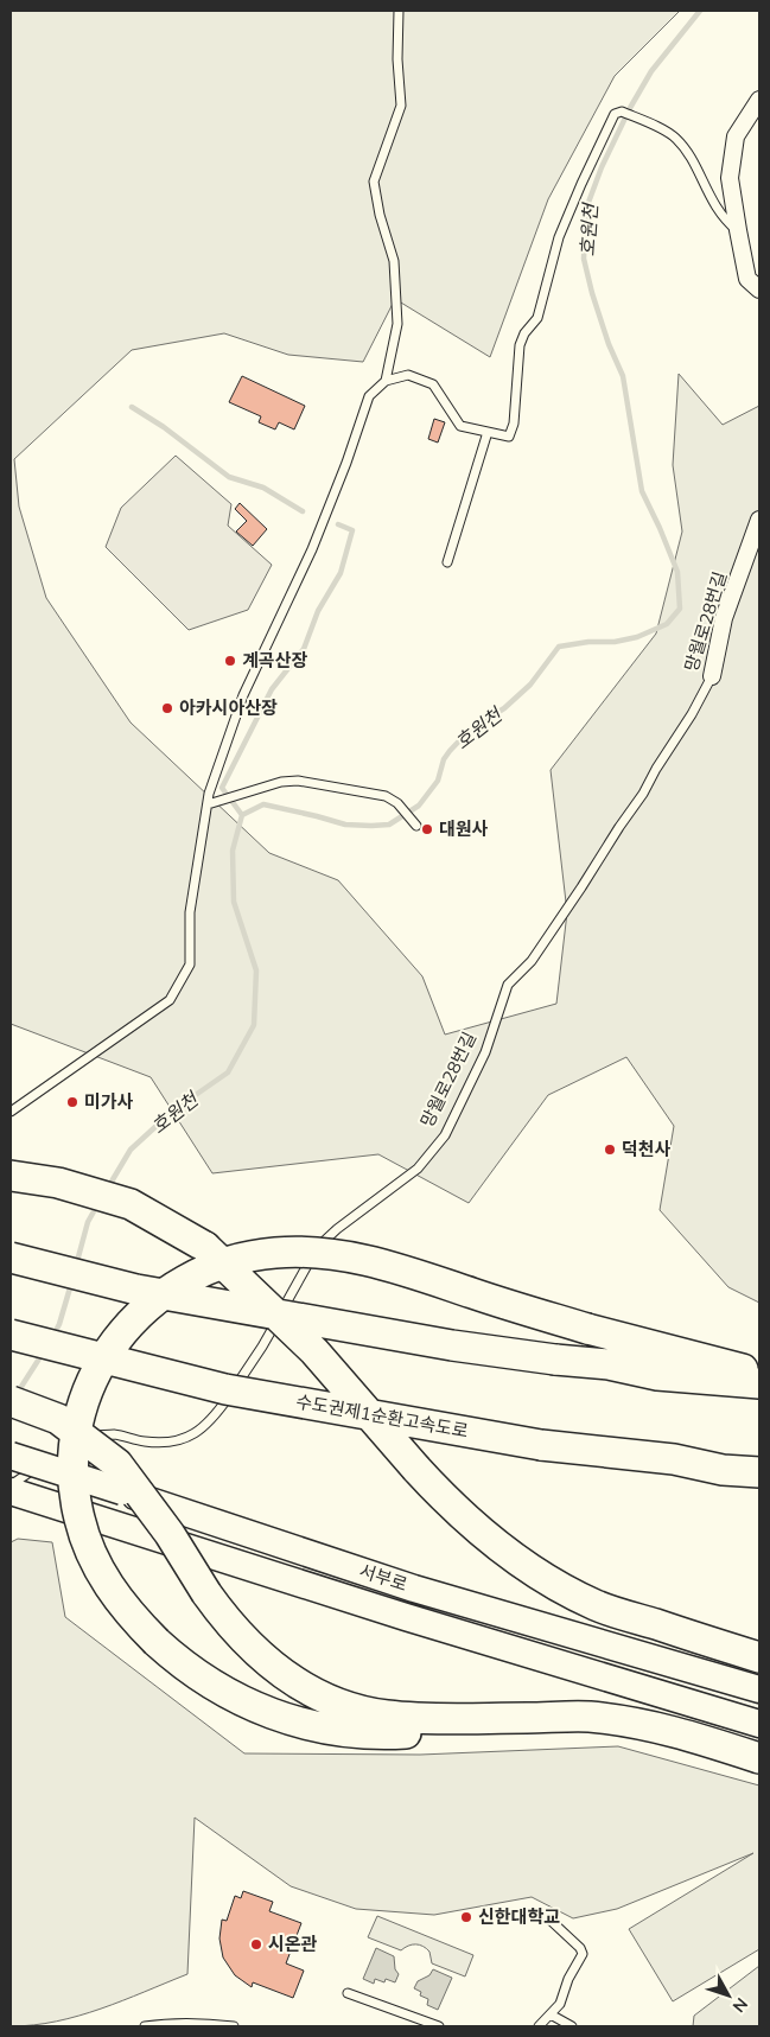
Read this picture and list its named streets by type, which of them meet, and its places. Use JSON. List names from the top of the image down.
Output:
{
  "streets": {
    "highway": ["수도권제1순환고속도로", "서부로"],
    "street": ["망월로28번길"]
  },
  "water": ["호원천"],
  "places": [
    "계곡산장",
    "아카시아산장",
    "대원사",
    "미가사",
    "덕천사",
    "신한대학교",
    "시온관"
  ],
  "north": "bottom right"
}
